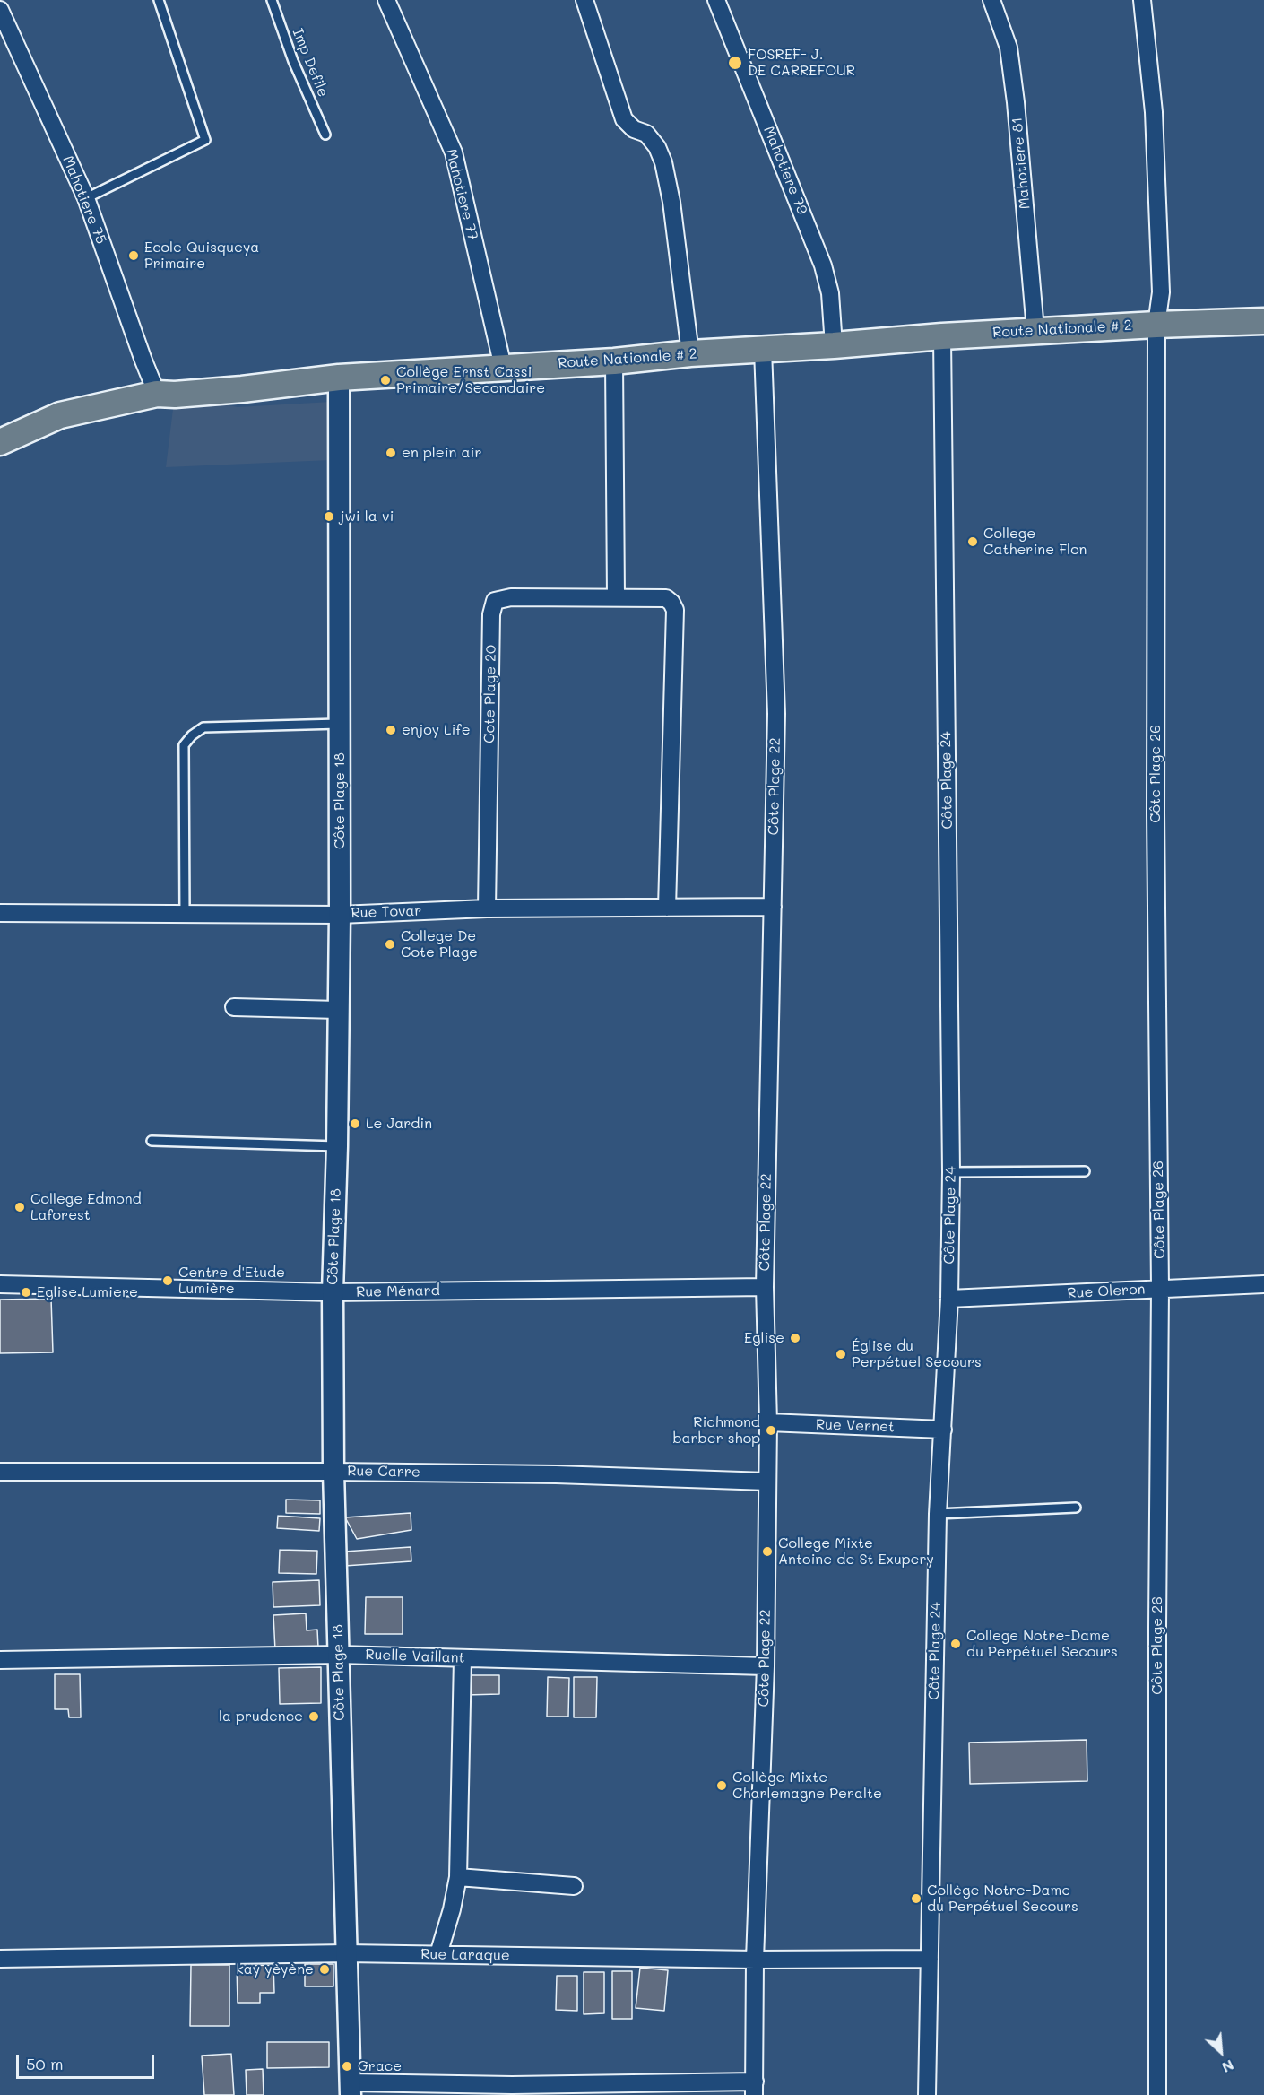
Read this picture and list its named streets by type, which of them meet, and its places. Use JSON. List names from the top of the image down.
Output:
{
  "streets": {
    "main road": ["Route Nationale # 2"],
    "street": [
      "Mahotiere 81",
      "Mahotiere 79",
      "Mahotiere 77",
      "Mahotiere 75",
      "Cote Plage 20",
      "Côte Plage 26",
      "Côte Plage 24",
      "Côte Plage 22",
      "Côte Plage 18",
      "Rue Tovar",
      "Rue Ménard",
      "Rue Oleron",
      "Rue Vernet",
      "Rue Carre",
      "Ruelle Vaillant",
      "Rue Laraque"
    ],
    "lane": ["Imp Defile"]
  },
  "crossings": [
    ["Mahotiere 81", "Route Nationale # 2"],
    ["Mahotiere 79", "Route Nationale # 2"],
    ["Mahotiere 77", "Route Nationale # 2"],
    ["Mahotiere 75", "Route Nationale # 2"],
    ["Route Nationale # 2", "Côte Plage 26"],
    ["Route Nationale # 2", "Côte Plage 24"],
    ["Route Nationale # 2", "Côte Plage 22"],
    ["Route Nationale # 2", "Côte Plage 18"],
    ["Cote Plage 20", "Rue Tovar"],
    ["Côte Plage 26", "Rue Oleron"],
    ["Côte Plage 24", "Rue Oleron"],
    ["Côte Plage 24", "Rue Vernet"],
    ["Côte Plage 24", "Rue Laraque"],
    ["Côte Plage 22", "Rue Tovar"],
    ["Côte Plage 22", "Rue Ménard"],
    ["Côte Plage 22", "Rue Vernet"],
    ["Côte Plage 22", "Rue Carre"],
    ["Côte Plage 22", "Ruelle Vaillant"],
    ["Côte Plage 22", "Rue Laraque"],
    ["Côte Plage 18", "Rue Tovar"],
    ["Côte Plage 18", "Rue Ménard"],
    ["Côte Plage 18", "Rue Carre"],
    ["Côte Plage 18", "Ruelle Vaillant"],
    ["Côte Plage 18", "Rue Laraque"]
  ],
  "places": [
    "FOSREF- J. DE CARREFOUR",
    "Ecole Quisqueya Primaire",
    "Collège Ernst Cassi Primaire/Secondaire",
    "en plein air",
    "jwi la vi",
    "College Catherine Flon",
    "enjoy Life",
    "College De Cote Plage",
    "Le Jardin",
    "College Edmond Laforest",
    "Centre d'Etude Lumière",
    "Eglise Lumiere",
    "Eglise",
    "Église du Perpétuel Secours",
    "Richmond barber shop",
    "College Mixte Antoine de St Exupery",
    "College Notre-Dame du Perpétuel Secours",
    "la prudence",
    "Collège Mixte Charlemagne Peralte",
    "Collège Notre-Dame du Perpétuel Secours",
    "kay yèyène",
    "Grace"
  ],
  "scale_bar": "50 m",
  "north": "bottom right"
}
